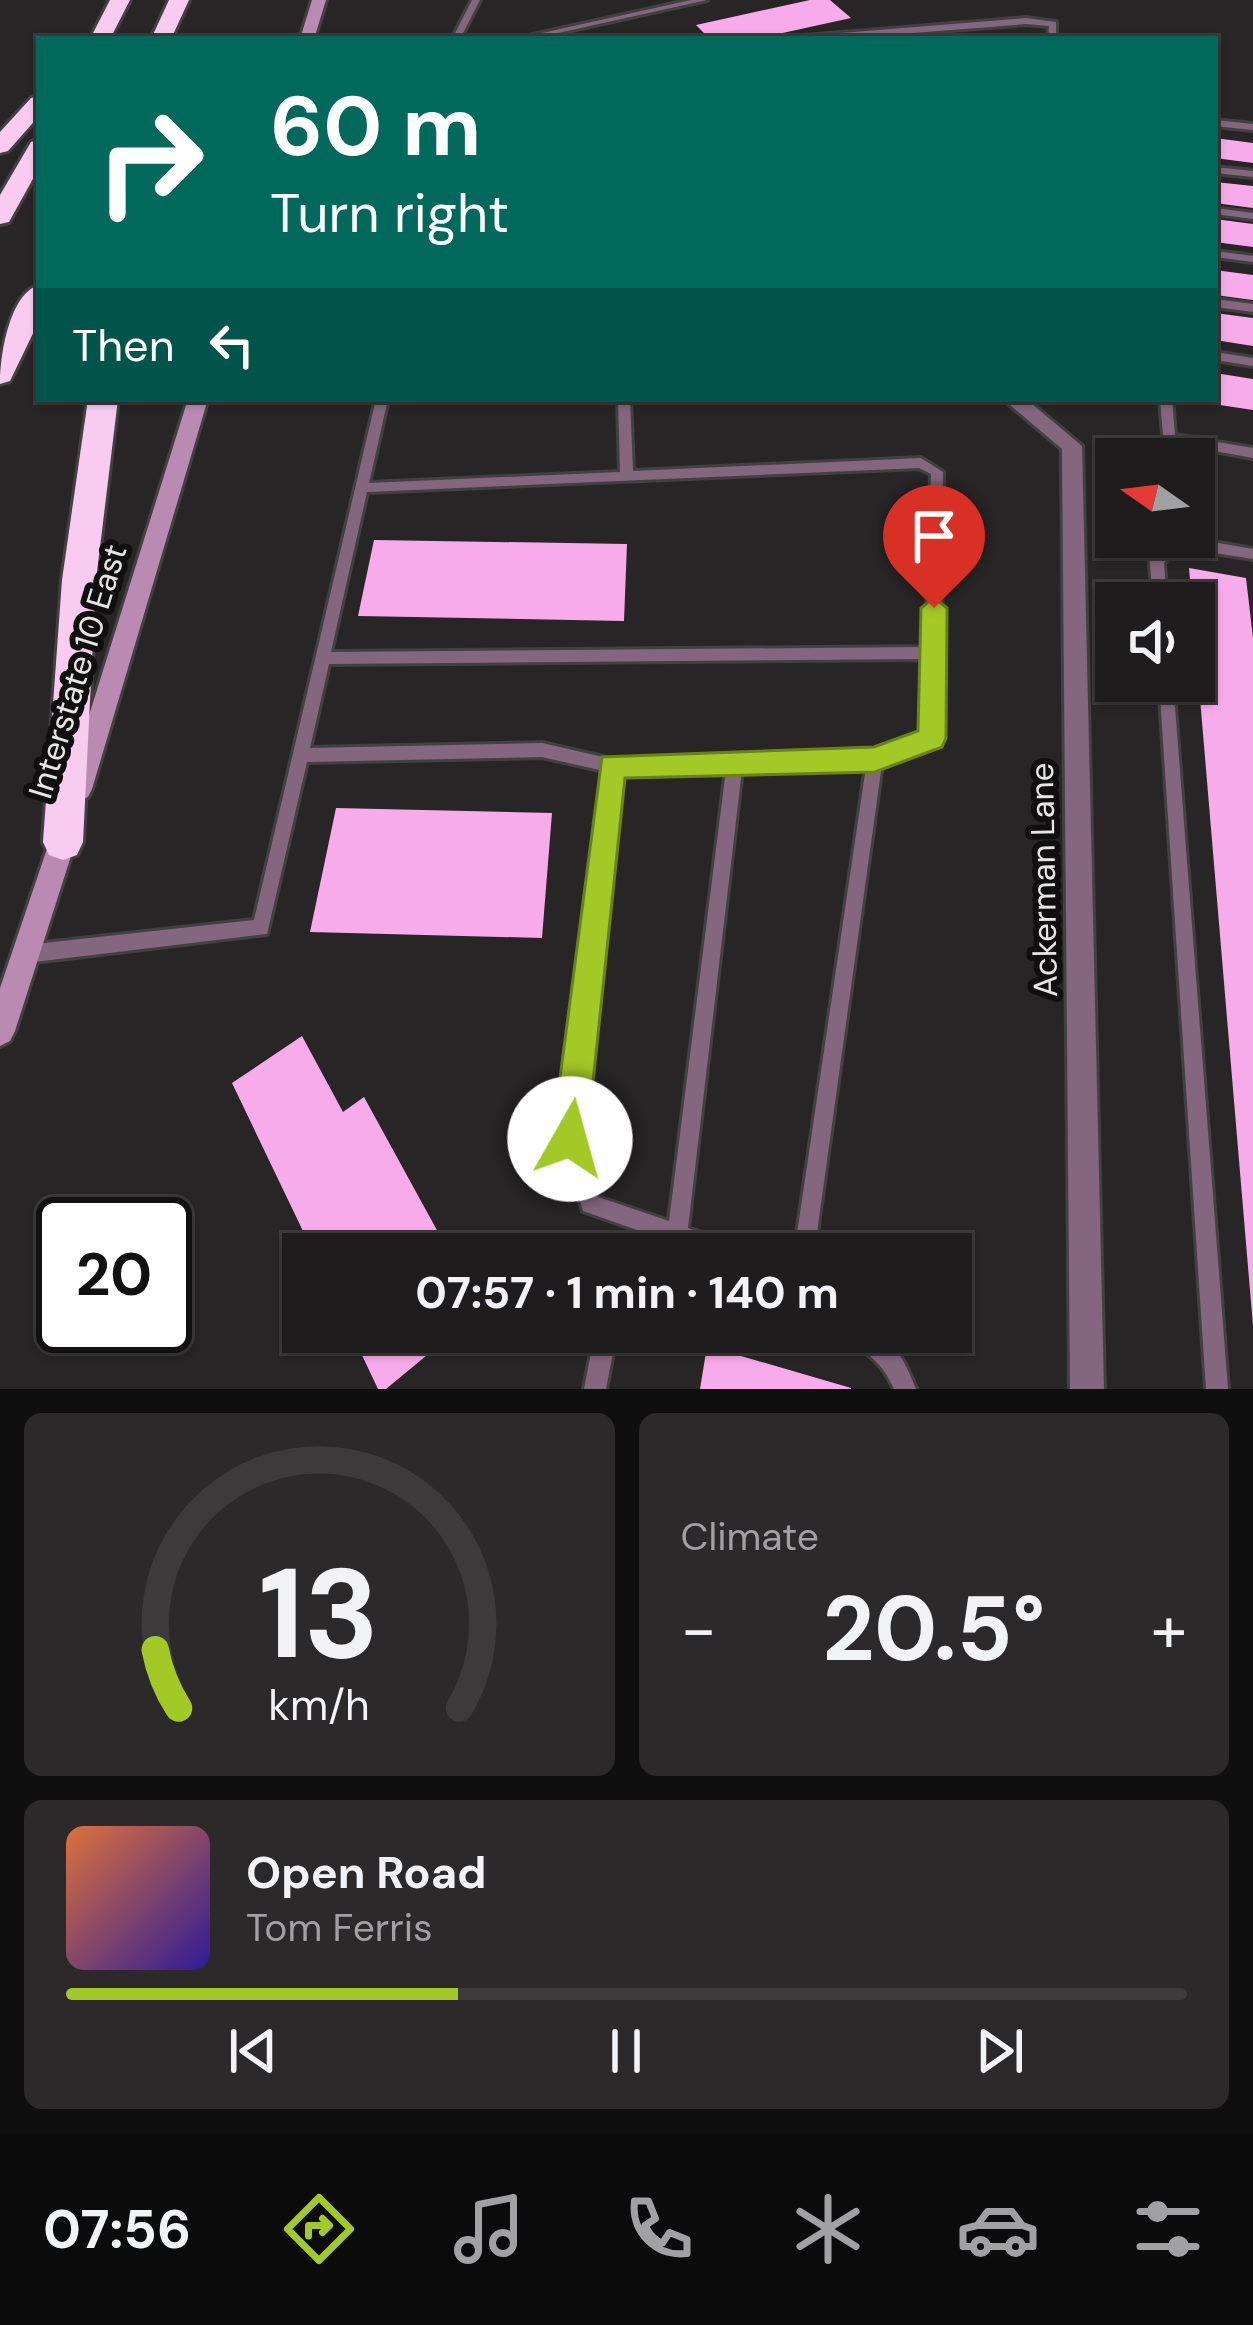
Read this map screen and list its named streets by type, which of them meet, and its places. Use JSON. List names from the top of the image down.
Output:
{
  "streets": {
    "main road": ["Interstate 10 East"],
    "street": ["Ackerman Lane"]
  },
  "north": "left",
  "page": {
    "turn": ["60 m", "Turn right"],
    "then": "Then",
    "limit": "20",
    "trip": "07:57 · 1 min · 140 m",
    "tile": "Climate",
    "heat": ["−", "20.5°", "+"],
    "song": ["Open Road", "Tom Ferris"],
    "tabs": "07:56",
    "gauge": ["13", "km/h"]
  }
}
